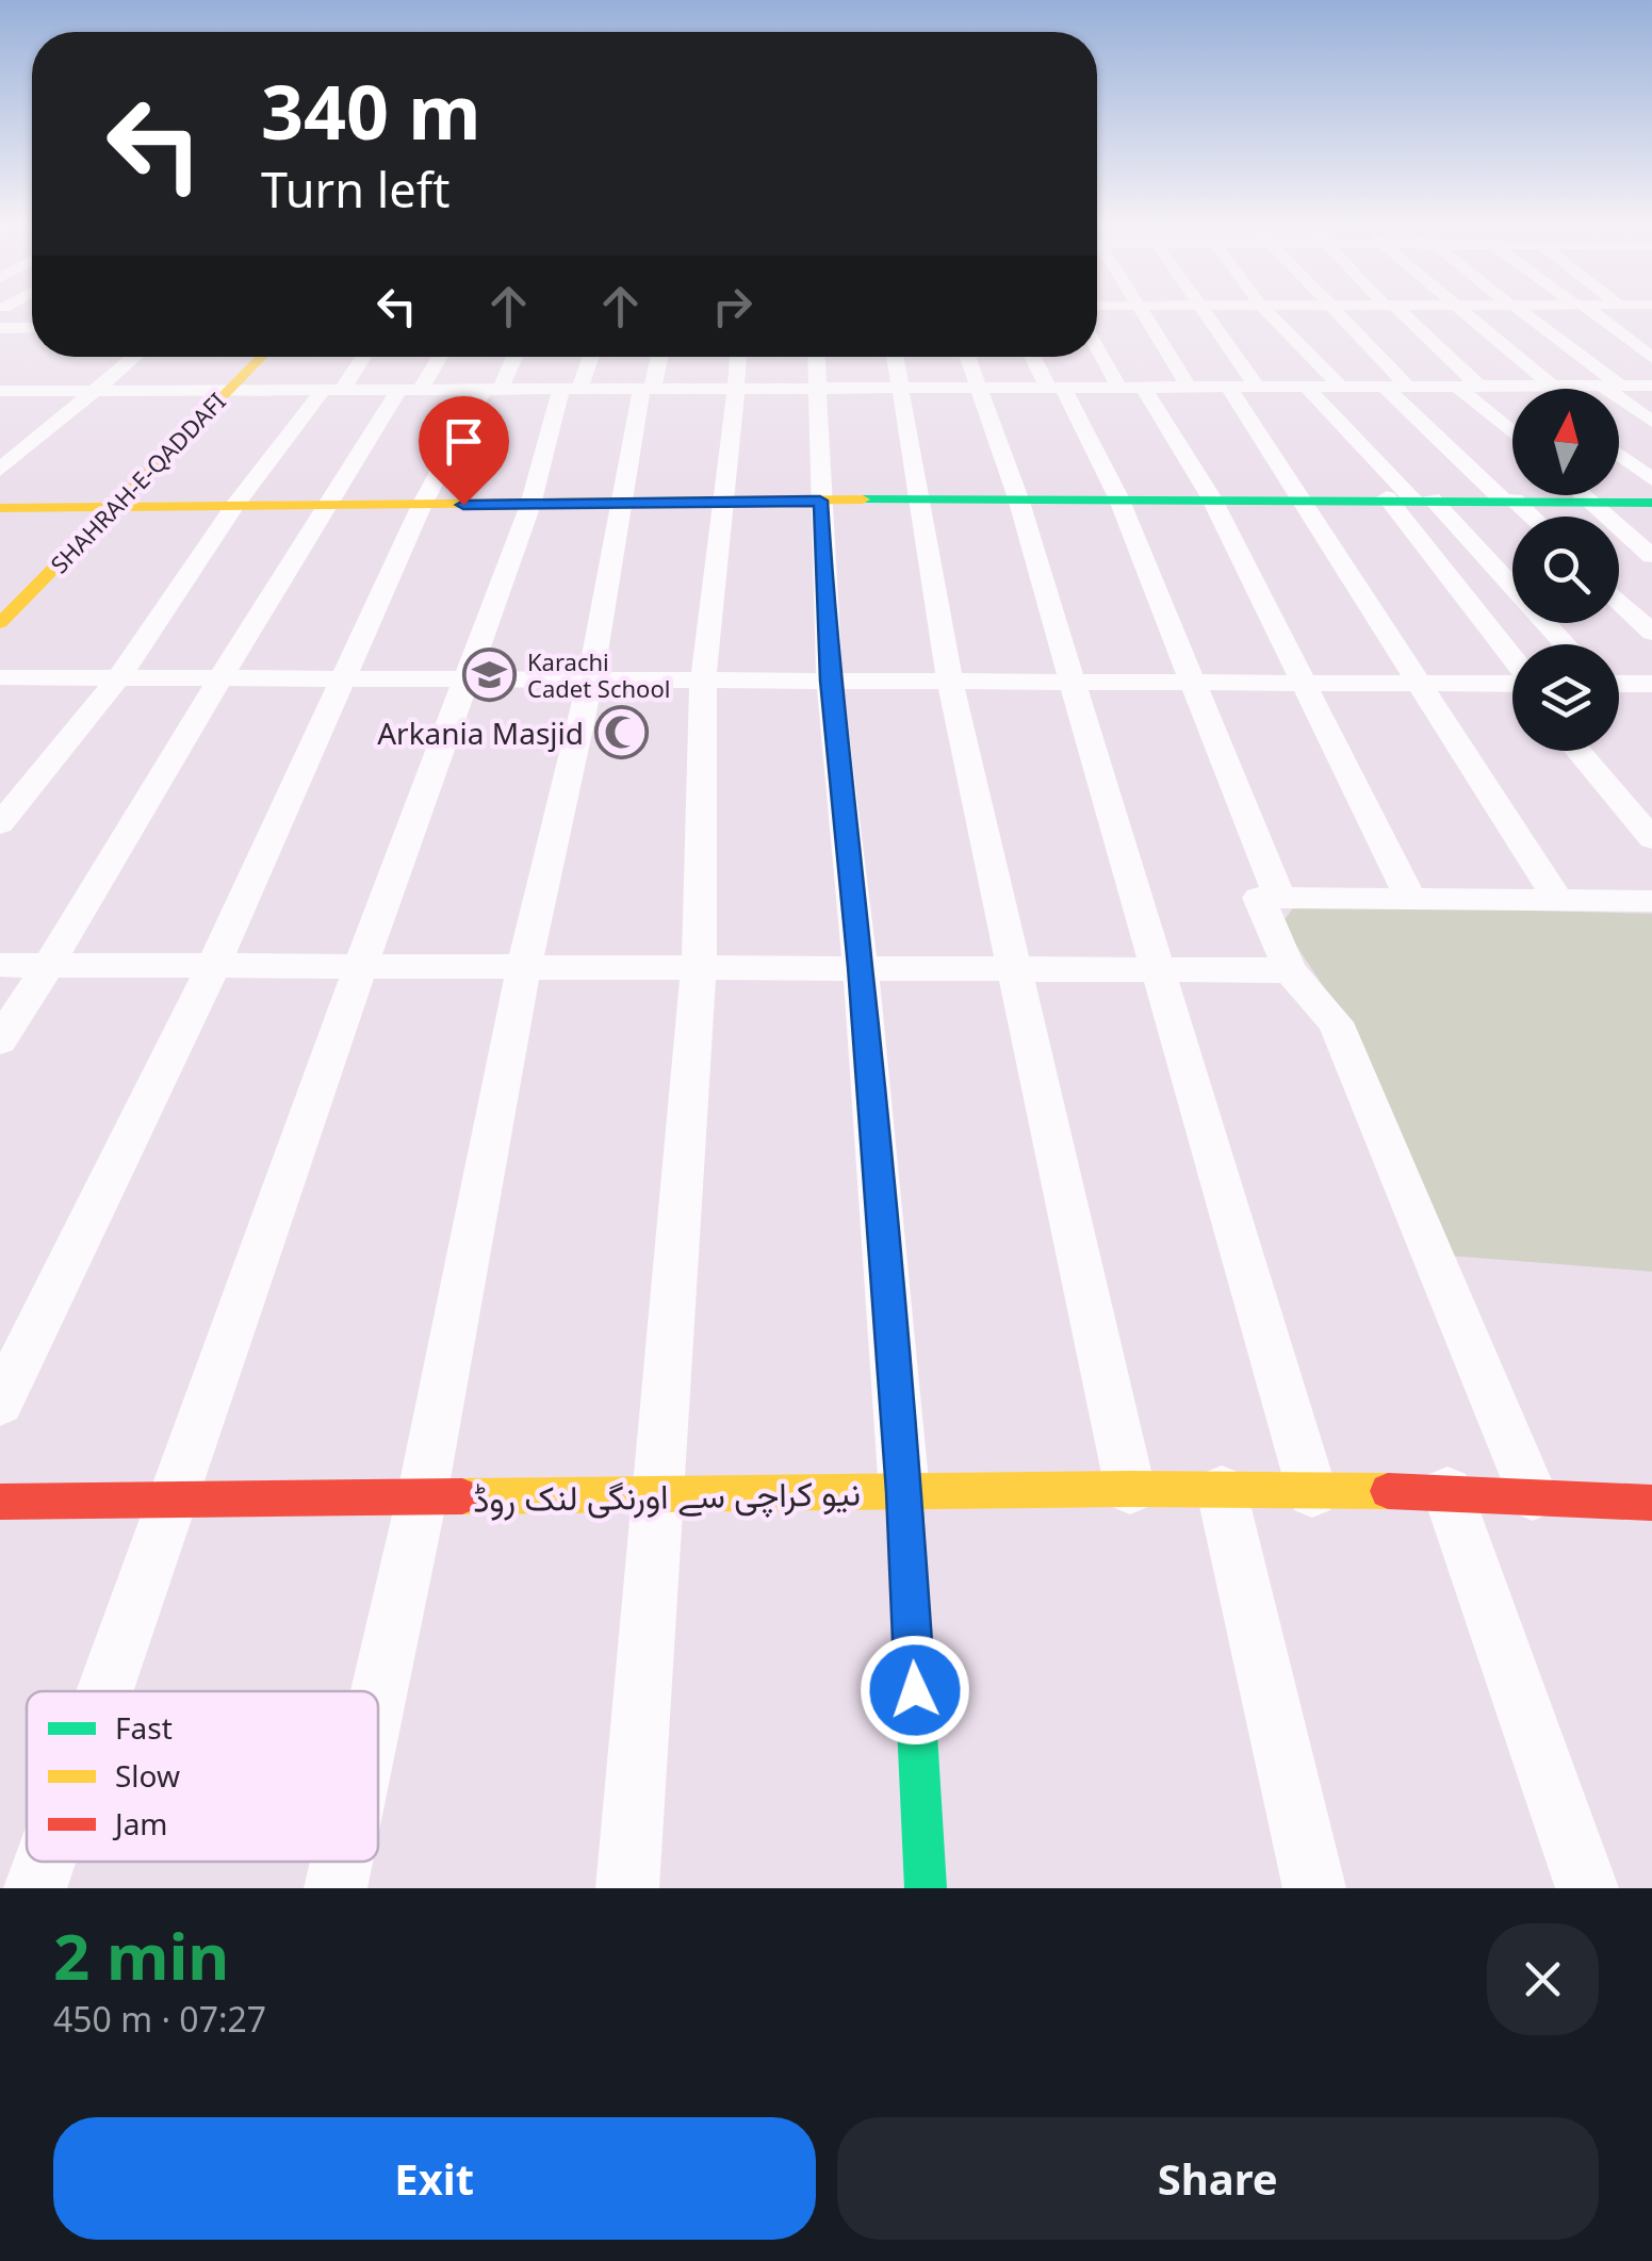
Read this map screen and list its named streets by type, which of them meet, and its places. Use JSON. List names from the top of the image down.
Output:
{
  "streets": {
    "street": ["SHAHRAH-E-QADDAFI", "نیو کراچی سے اورنگی لنک روڈ"]
  },
  "places": {
    "school or university": ["Karachi Cadet School"],
    "mosque": ["Arkania Masjid"]
  },
  "legend": ["Fast", "Slow", "Jam"],
  "north": "top",
  "page": {
    "turn": ["340 m", "Turn left"],
    "heading": ["2 min", "450 m · 07:27"],
    "buttons": ["Exit", "Share"]
  }
}
